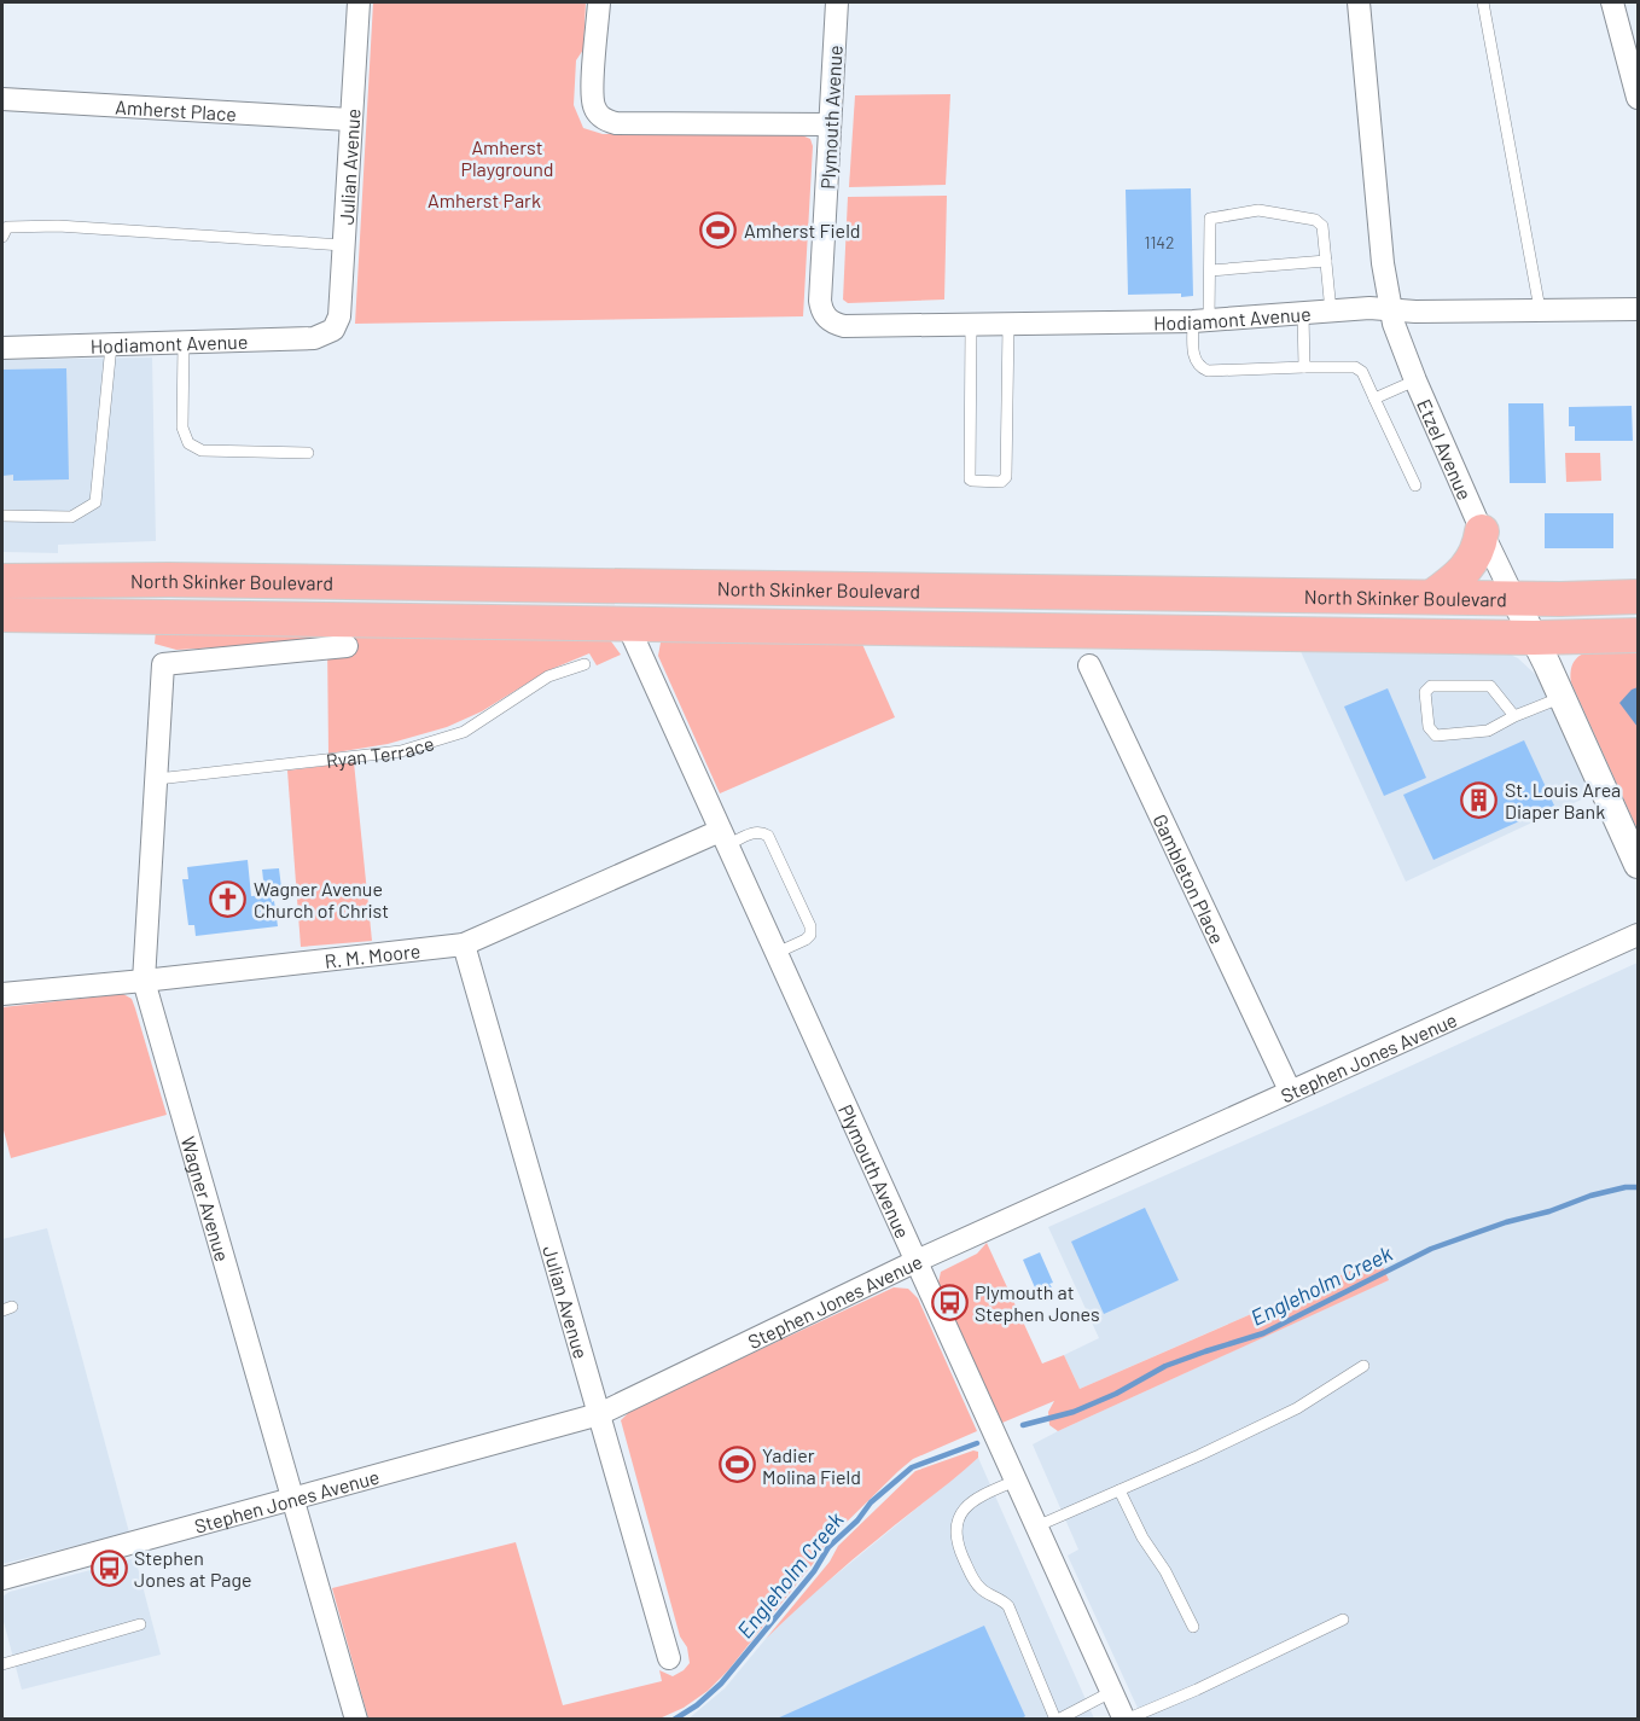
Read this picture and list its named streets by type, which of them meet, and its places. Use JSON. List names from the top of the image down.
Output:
{
  "streets": {
    "main road": ["North Skinker Boulevard"],
    "street": [
      "Amherst Place",
      "Plymouth Avenue",
      "Julian Avenue",
      "Hodiamont Avenue",
      "Etzel Avenue",
      "Gambleton Place",
      "R. M. Moore",
      "Stephen Jones Avenue",
      "Wagner Avenue"
    ],
    "lane": ["Ryan Terrace"]
  },
  "crossings": [
    ["Amherst Place", "Julian Avenue"],
    ["Plymouth Avenue", "Hodiamont Avenue"],
    ["Plymouth Avenue", "North Skinker Boulevard"],
    ["Plymouth Avenue", "R. M. Moore"],
    ["Plymouth Avenue", "Stephen Jones Avenue"],
    ["Julian Avenue", "Hodiamont Avenue"],
    ["Julian Avenue", "R. M. Moore"],
    ["Julian Avenue", "Stephen Jones Avenue"],
    ["Hodiamont Avenue", "Etzel Avenue"],
    ["Etzel Avenue", "North Skinker Boulevard"],
    ["Ryan Terrace", "Wagner Avenue"],
    ["Gambleton Place", "Stephen Jones Avenue"],
    ["R. M. Moore", "Wagner Avenue"],
    ["Stephen Jones Avenue", "Wagner Avenue"]
  ],
  "water": ["Engleholm Creek"],
  "parks": ["Amherst Playground", "Amherst Park"],
  "places": {
    "sports": ["Amherst Field", "Yadier Molina Field"],
    "building": ["St. Louis Area Diaper Bank"],
    "church": ["Wagner Avenue Church of Christ"],
    "bus stop": ["Plymouth at Stephen Jones", "Stephen Jones at Page"]
  },
  "house_numbers": ["1142"]
}
